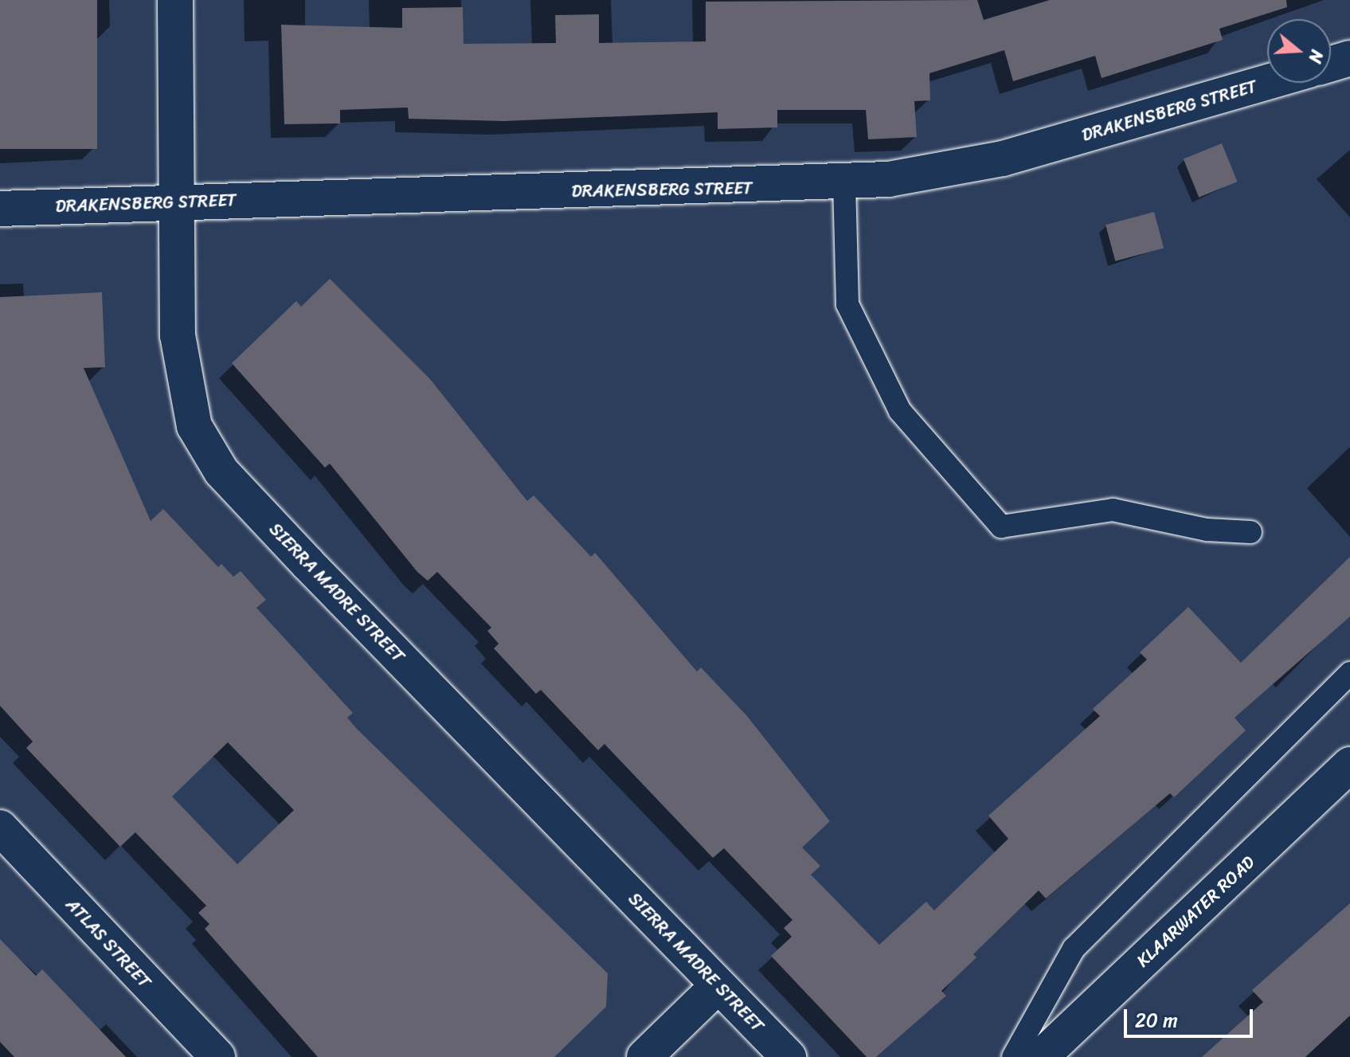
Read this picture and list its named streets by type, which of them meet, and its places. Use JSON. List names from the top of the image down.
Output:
{
  "streets": {
    "street": [
      "DRAKENSBERG STREET",
      "SIERRA MADRE STREET",
      "KLAARWATER ROAD",
      "ATLAS STREET"
    ]
  },
  "crossings": [
    ["DRAKENSBERG STREET", "SIERRA MADRE STREET"]
  ],
  "scale_bar": "20 m",
  "north": "right"
}
